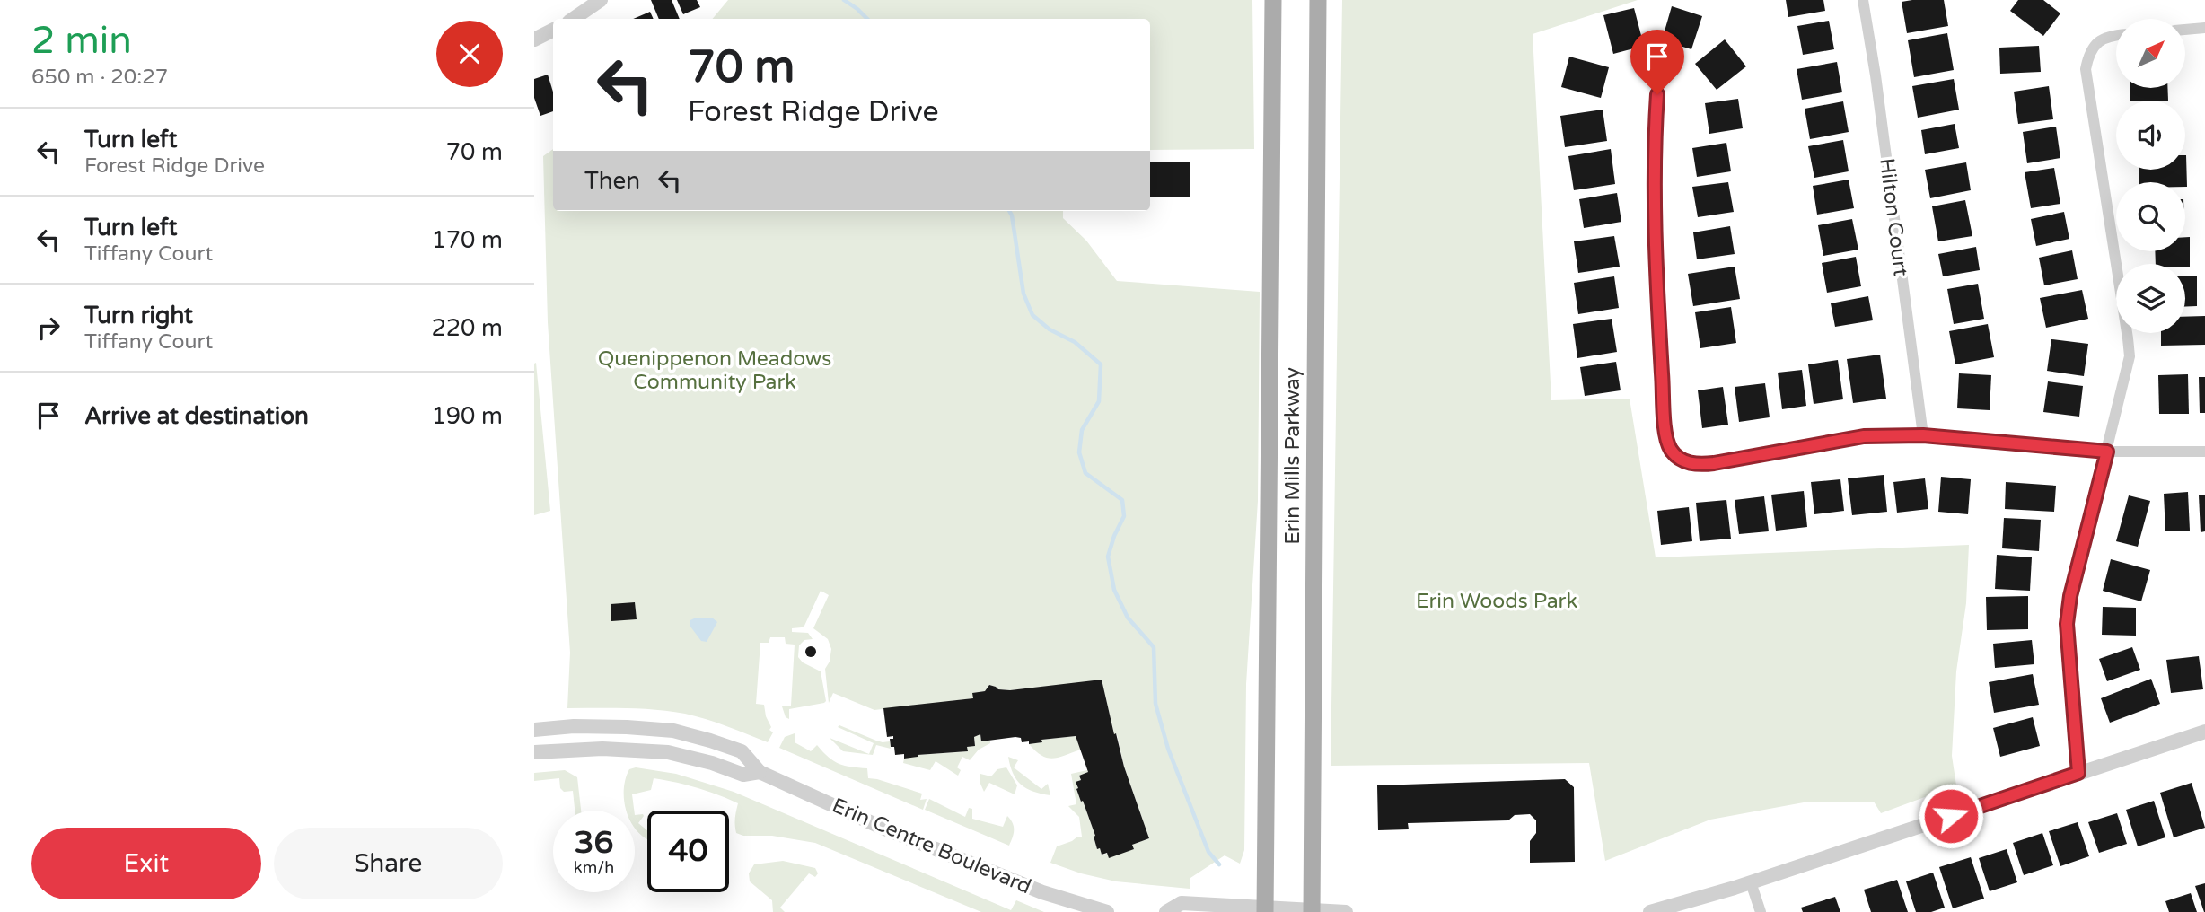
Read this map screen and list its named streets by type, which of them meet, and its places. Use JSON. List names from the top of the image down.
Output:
{
  "streets": {
    "main road": ["Erin Mills Parkway"],
    "street": ["Hilton Court", "Erin Centre Boulevard"]
  },
  "parks": ["Quenippenon Meadows Community Park", "Erin Woods Park"],
  "north": "top right",
  "page": {
    "heading": ["2 min", "650 m · 20:27"],
    "turn": ["70 m", "Forest Ridge Drive"],
    "list": [
      {
        "name": "Turn left",
        "note": "Forest Ridge Drive",
        "value": "70 m"
      },
      {
        "name": "Turn left",
        "note": "Tiffany Court",
        "value": "170 m"
      },
      {
        "name": "Turn right",
        "note": "Tiffany Court",
        "value": "220 m"
      },
      {
        "name": "Arrive at destination",
        "value": "190 m"
      }
    ],
    "then": "Then",
    "speed": "36 km/h",
    "limit": "40",
    "buttons": ["Exit", "Share"]
  }
}
